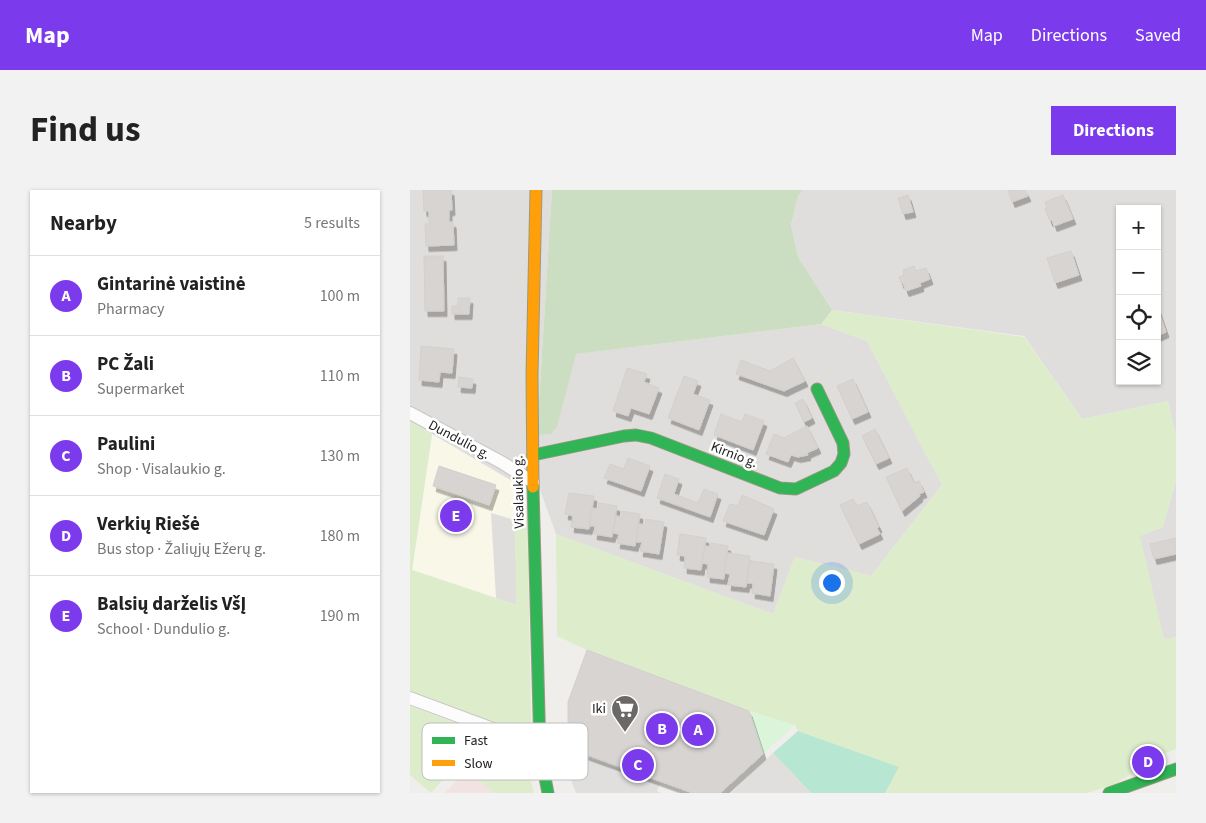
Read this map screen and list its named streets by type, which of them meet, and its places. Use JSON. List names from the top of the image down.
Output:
{
  "streets": {
    "street": ["Dundulio g.", "Kirnio g.", "Visalaukio g."]
  },
  "crossings": [
    ["Dundulio g.", "Visalaukio g."],
    ["Kirnio g.", "Visalaukio g."]
  ],
  "places": {
    "supermarket": ["Iki"]
  },
  "legend": ["Fast", "Slow"],
  "page": {
    "header": "Map",
    "nav": ["Map", "Directions", "Saved"],
    "title": "Find us",
    "buttons": "Directions",
    "heading": ["Nearby", "5 results"],
    "map_buttons": ["+", "−"],
    "list": [
      {
        "mark": "A",
        "name": "Gintarinė vaistinė",
        "note": "Pharmacy",
        "value": "100 m"
      },
      {
        "mark": "B",
        "name": "PC Žali",
        "note": "Supermarket",
        "value": "110 m"
      },
      {
        "mark": "C",
        "name": "Paulini",
        "note": "Shop · Visalaukio g.",
        "value": "130 m"
      },
      {
        "mark": "D",
        "name": "Verkių Riešė",
        "note": "Bus stop · Žaliųjų Ežerų g.",
        "value": "180 m"
      },
      {
        "mark": "E",
        "name": "Balsių darželis VšĮ",
        "note": "School · Dundulio g.",
        "value": "190 m"
      }
    ],
    "pins": [
      "E",
      "B",
      "A",
      "D",
      "C"
    ]
  }
}
